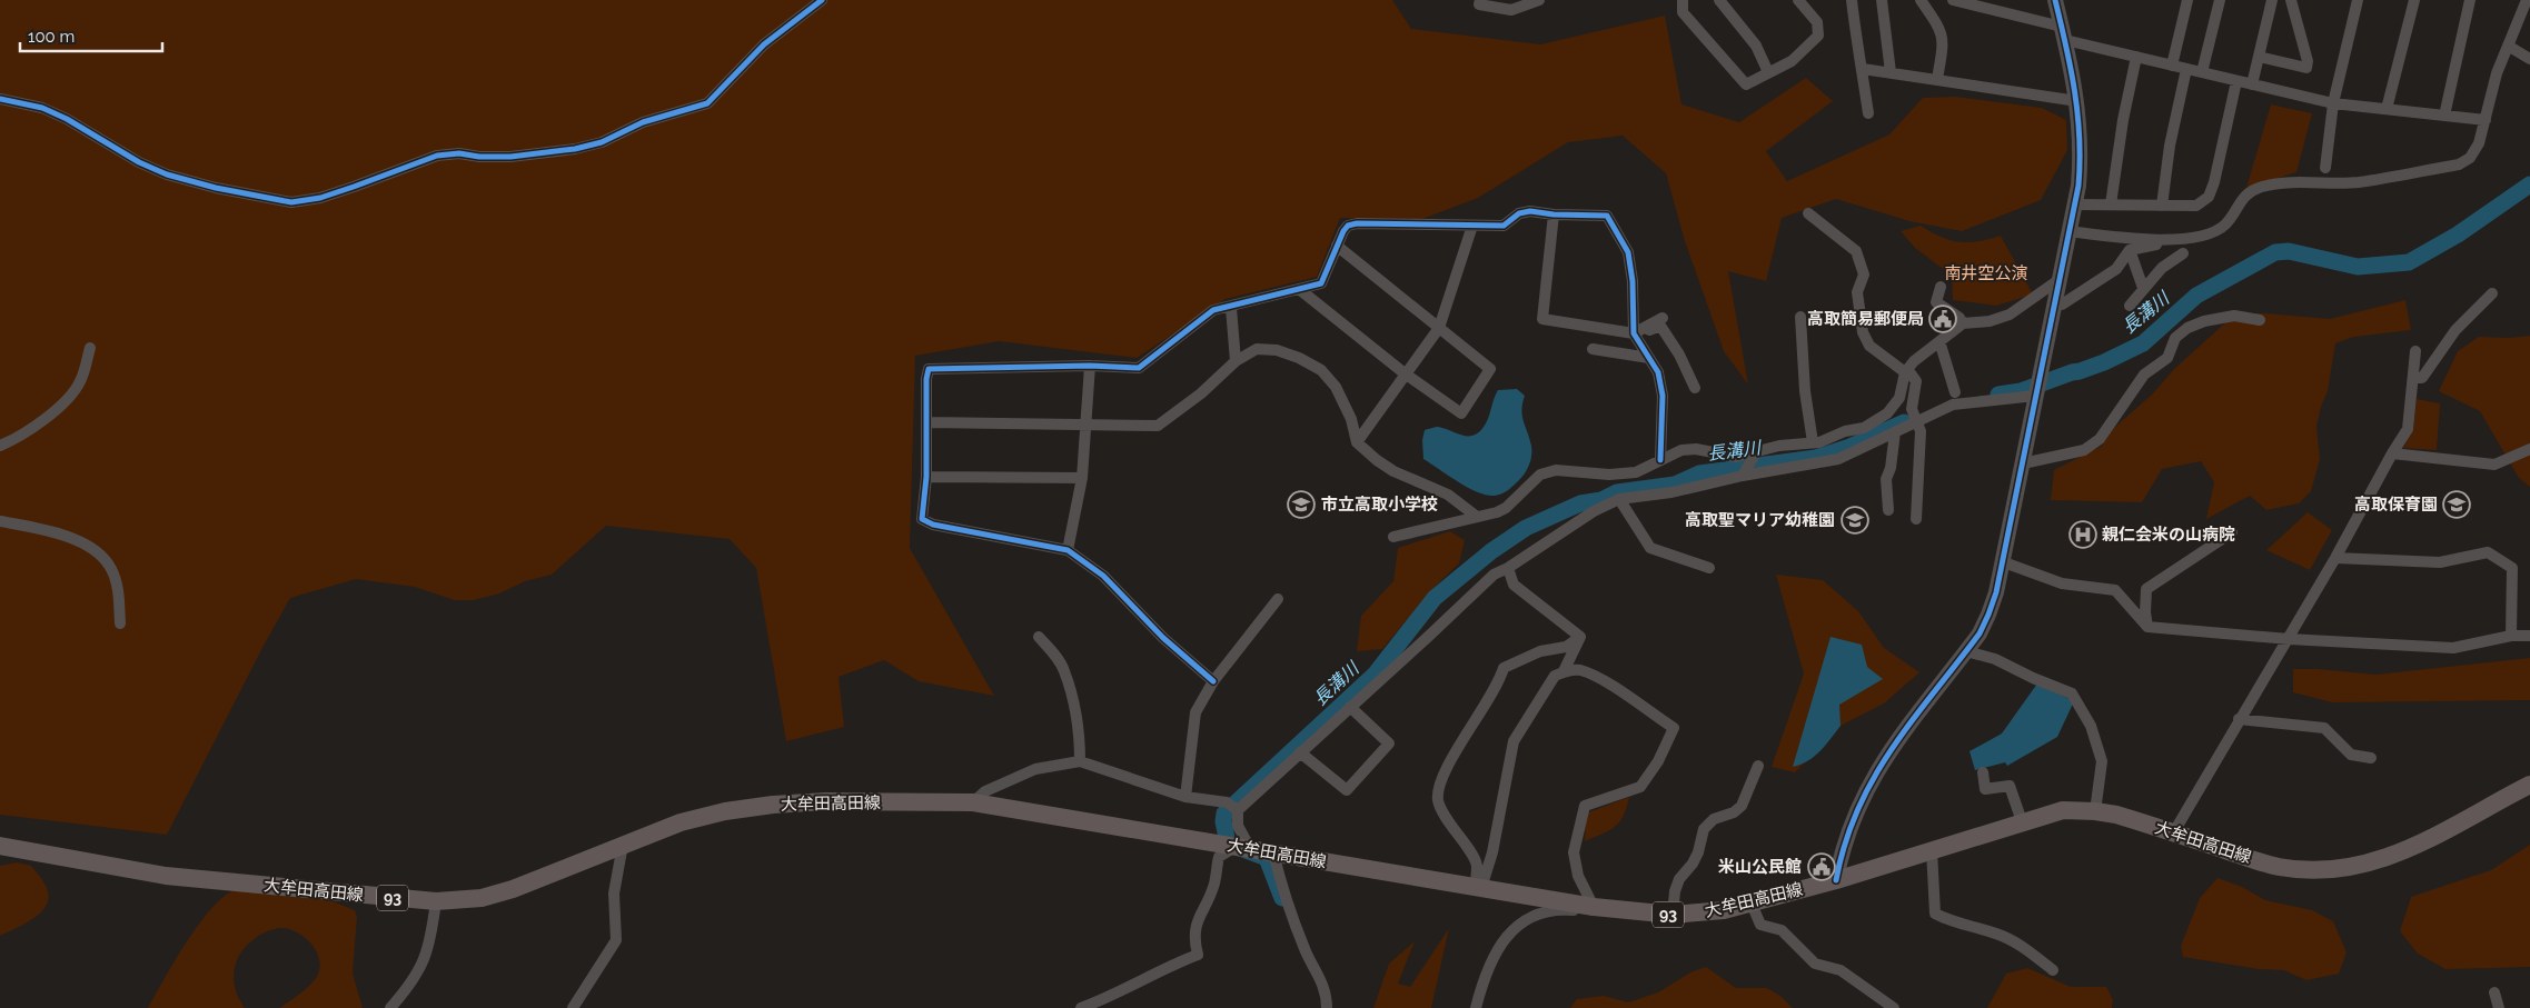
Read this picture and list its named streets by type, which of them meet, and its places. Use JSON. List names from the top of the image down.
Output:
{
  "streets": {
    "main road": ["大牟田高田線", "93"]
  },
  "water": ["長溝川"],
  "parks": ["南井空公演"],
  "places": {
    "public building": ["高取簡易郵便局", "米山公民館"],
    "school or university": ["市立高取小学校", "高取保育園", "高取聖マリア幼稚園"],
    "hospital": ["親仁会米の山病院"]
  },
  "scale_bar": "100 m"
}
